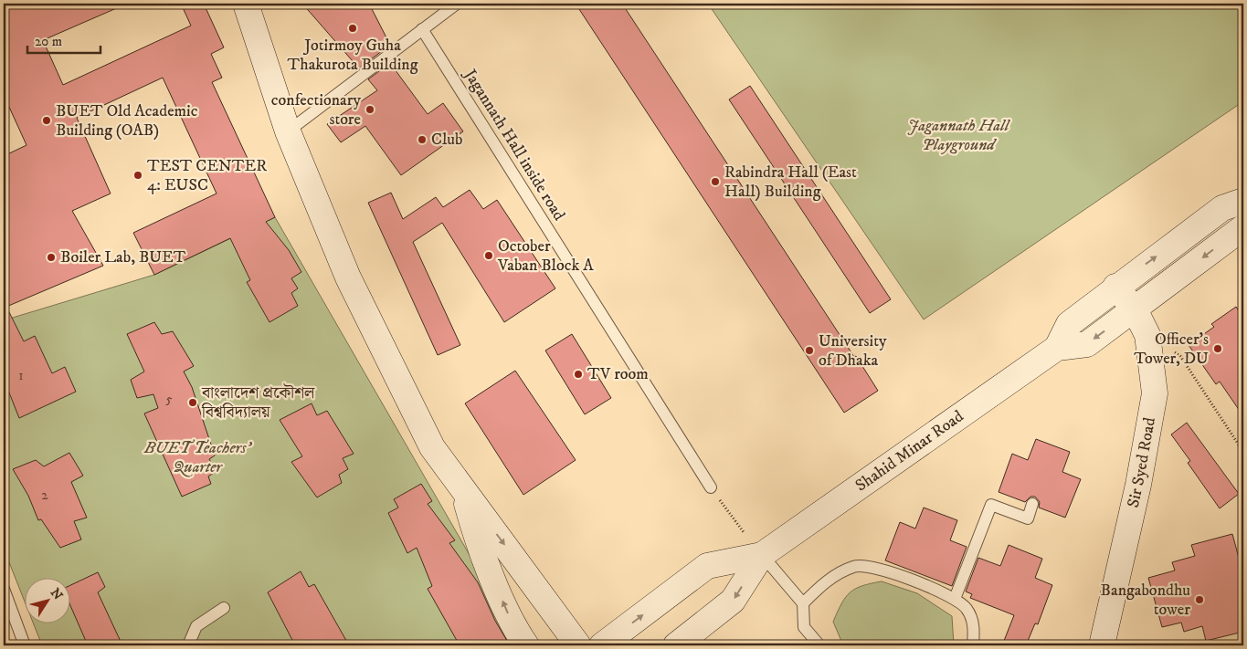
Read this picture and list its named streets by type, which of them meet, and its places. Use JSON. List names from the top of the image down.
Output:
{
  "streets": {
    "main road": ["Shahid Minar Road", "Sir Syed Road"],
    "lane": ["Jagannath Hall inside road"]
  },
  "crossings": [
    ["Shahid Minar Road", "Sir Syed Road"]
  ],
  "parks": ["Jagannath Hall Playground", "BUET Teachers' Quarter"],
  "places": [
    "Jotirmoy Guha Thakurota Building",
    "confectionary store",
    "BUET Old Academic Building (OAB)",
    "Club",
    "TEST CENTER 4: EUSC",
    "Rabindra Hall (East Hall) Building",
    "October Vaban Block A",
    "Boiler Lab, BUET",
    "Officer's Tower, DU",
    "University of Dhaka",
    "TV room",
    "বাংলাদেশ প্রকৌশল বিশ্ববিদ্যালয়",
    "Bangabondhu tower"
  ],
  "house_numbers": ["1", "5", "2"],
  "scale_bar": "20 m",
  "north": "top right"
}
